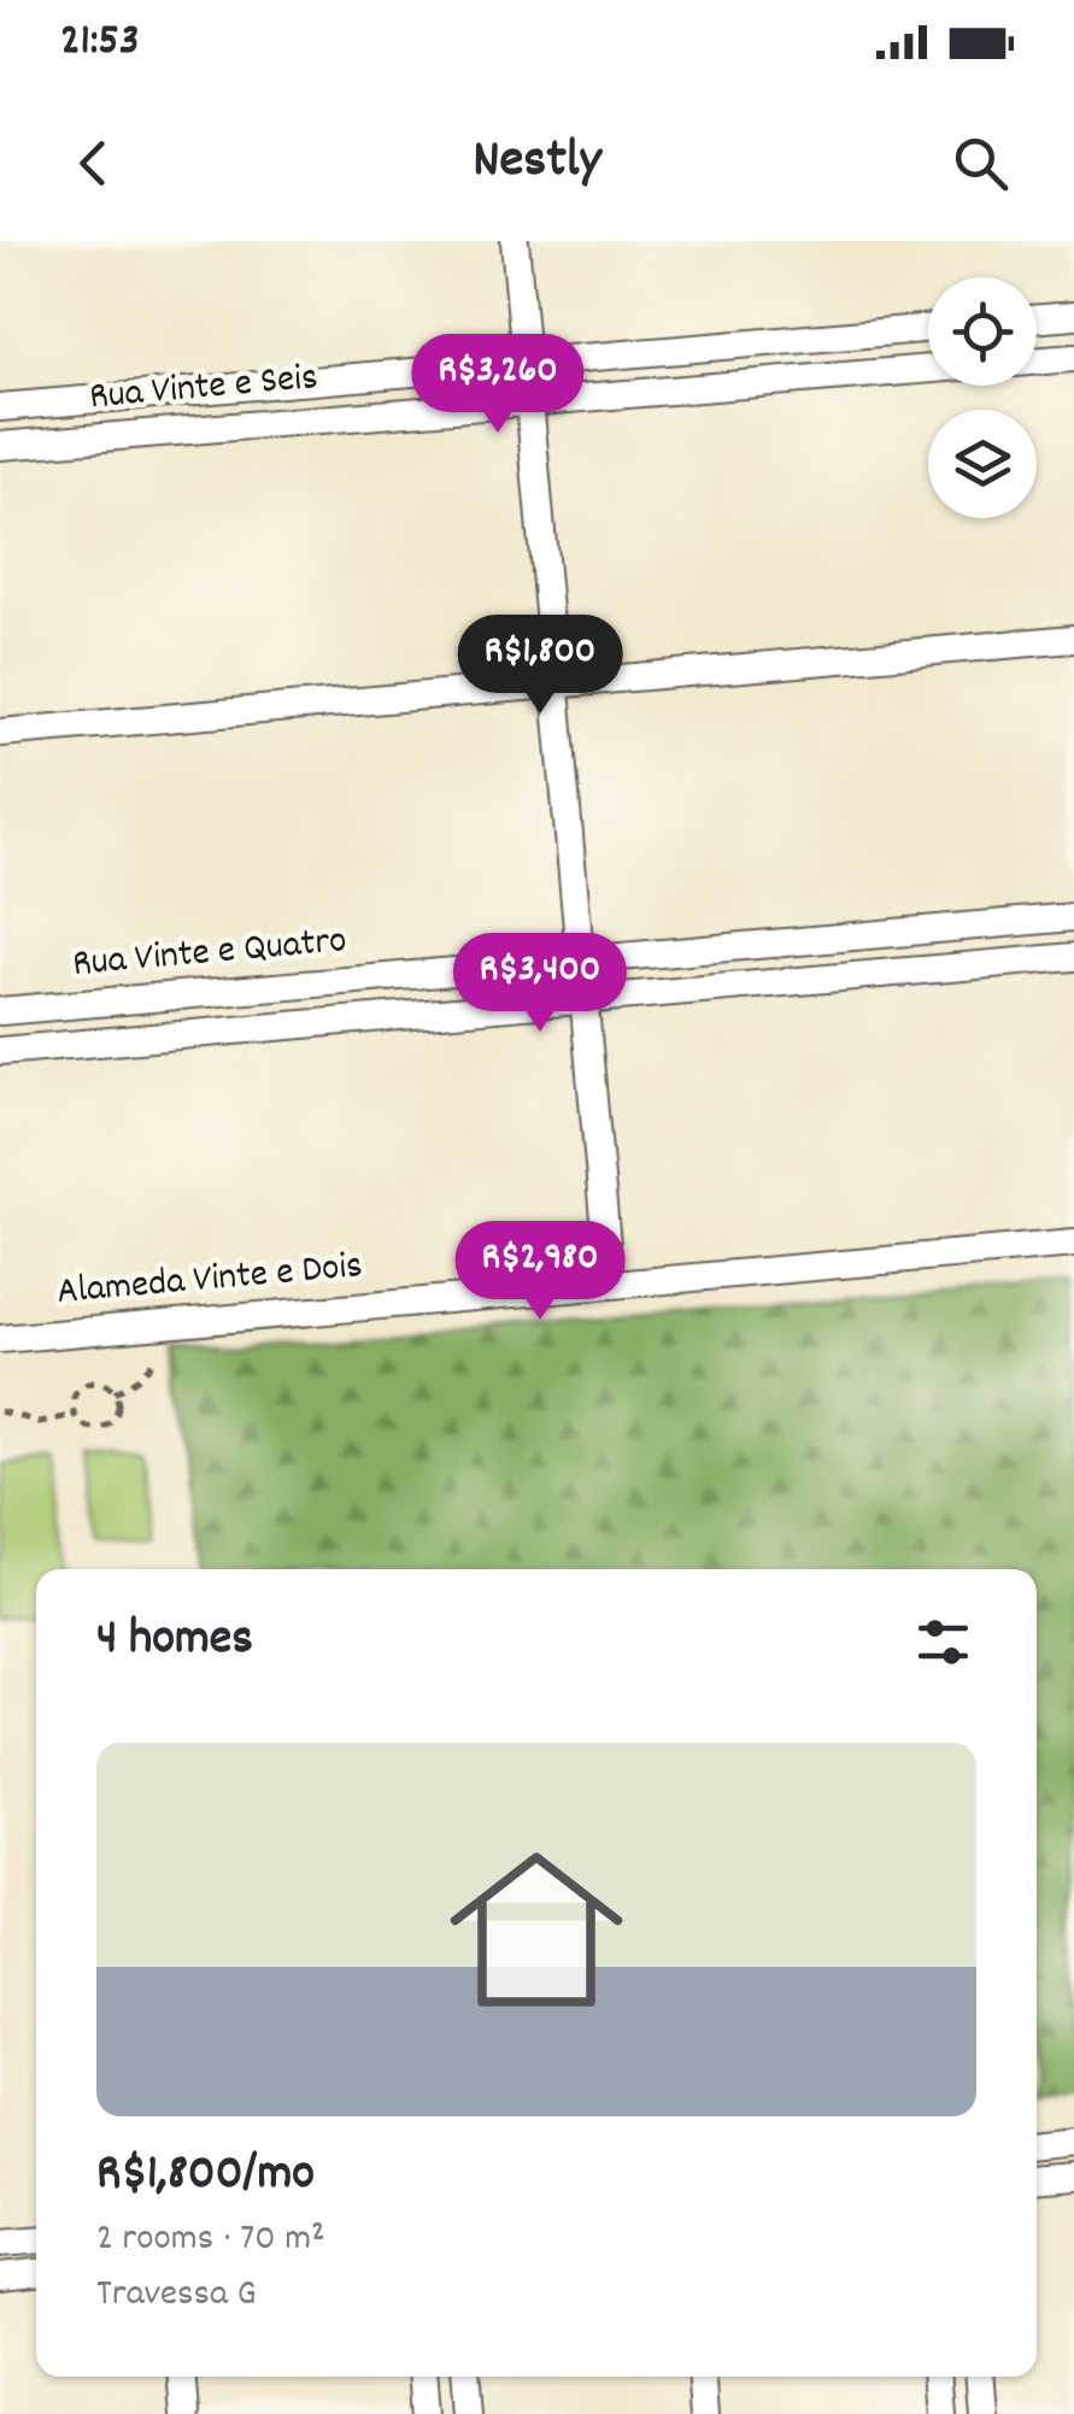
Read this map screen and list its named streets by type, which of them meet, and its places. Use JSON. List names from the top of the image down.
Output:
{
  "streets": {
    "street": ["Rua Vinte e Seis", "Rua Vinte e Quatro", "Alameda Vinte e Dois"]
  },
  "page": {
    "status": "21:53",
    "header": "Nestly",
    "price": [
      "R$3,260",
      "R$1,800",
      "R$3,400",
      "R$2,980"
    ],
    "heading": "4 homes",
    "list": [
      {
        "name": "R$1,800/mo",
        "note": "2 rooms · 70 m² · Travessa G"
      }
    ]
  }
}
